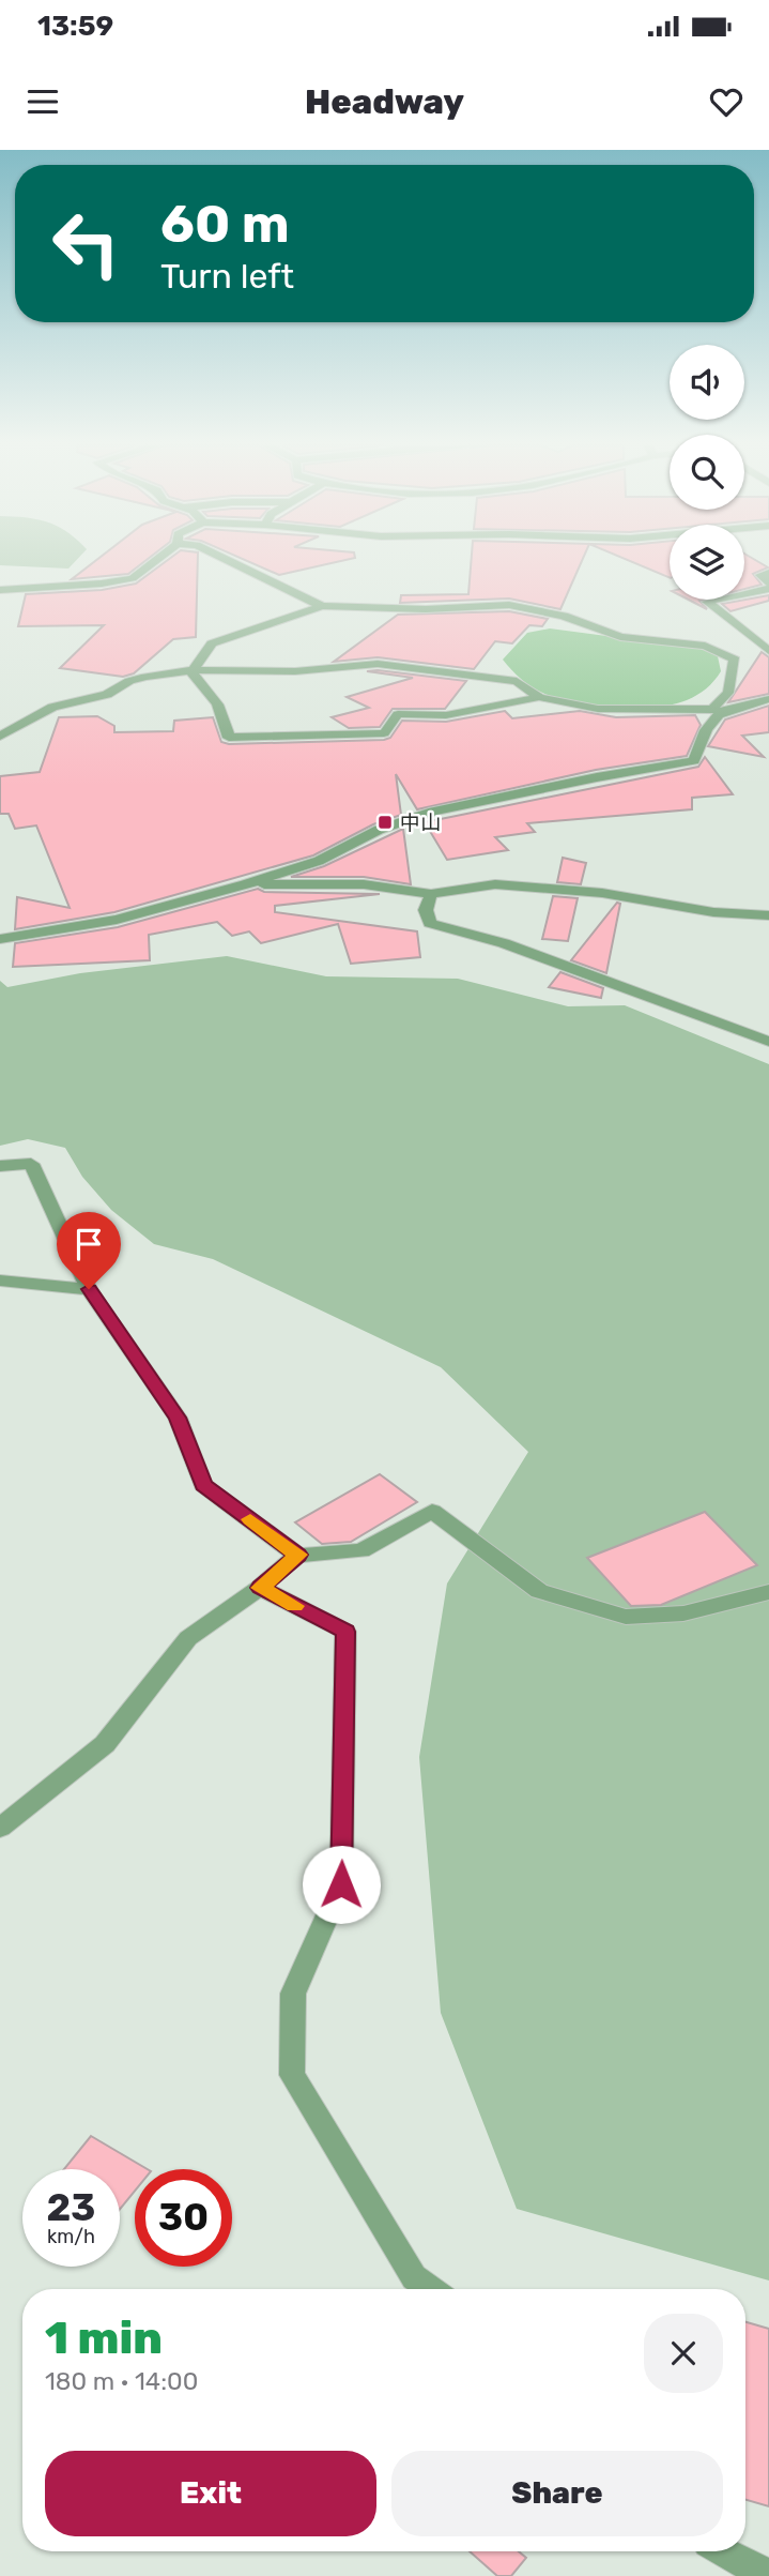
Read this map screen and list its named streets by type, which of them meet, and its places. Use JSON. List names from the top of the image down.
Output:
{
  "places": {
    "transit": ["中山"]
  },
  "page": {
    "status": "13:59",
    "header": "Headway",
    "turn": ["60 m", "Turn left"],
    "speed": "23 km/h",
    "limit": "30",
    "heading": ["1 min", "180 m · 14:00"],
    "buttons": ["Exit", "Share"]
  }
}
